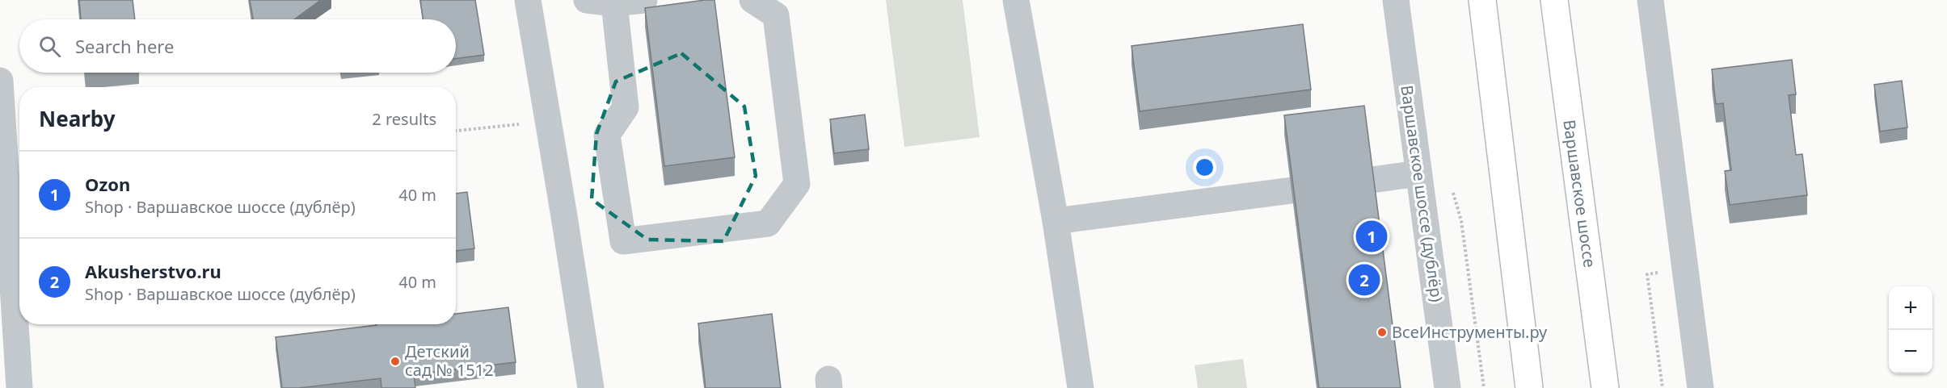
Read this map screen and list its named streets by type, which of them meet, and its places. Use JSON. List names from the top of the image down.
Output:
{
  "streets": {
    "main road": ["Варшавское шоссе"],
    "street": ["Варшавское шоссе (дублёр)"]
  },
  "places": ["ВсеИнструменты.ру", "Детский сад № 1512"],
  "page": {
    "search": "Search here",
    "heading": ["Nearby", "2 results"],
    "list": [
      {
        "mark": "1",
        "name": "Ozon",
        "note": "Shop · Варшавское шоссе (дублёр)",
        "value": "40 m"
      },
      {
        "mark": "2",
        "name": "Akusherstvo.ru",
        "note": "Shop · Варшавское шоссе (дублёр)",
        "value": "40 m"
      }
    ],
    "pins": ["1", "2"],
    "map_buttons": ["+", "−"]
  }
}
